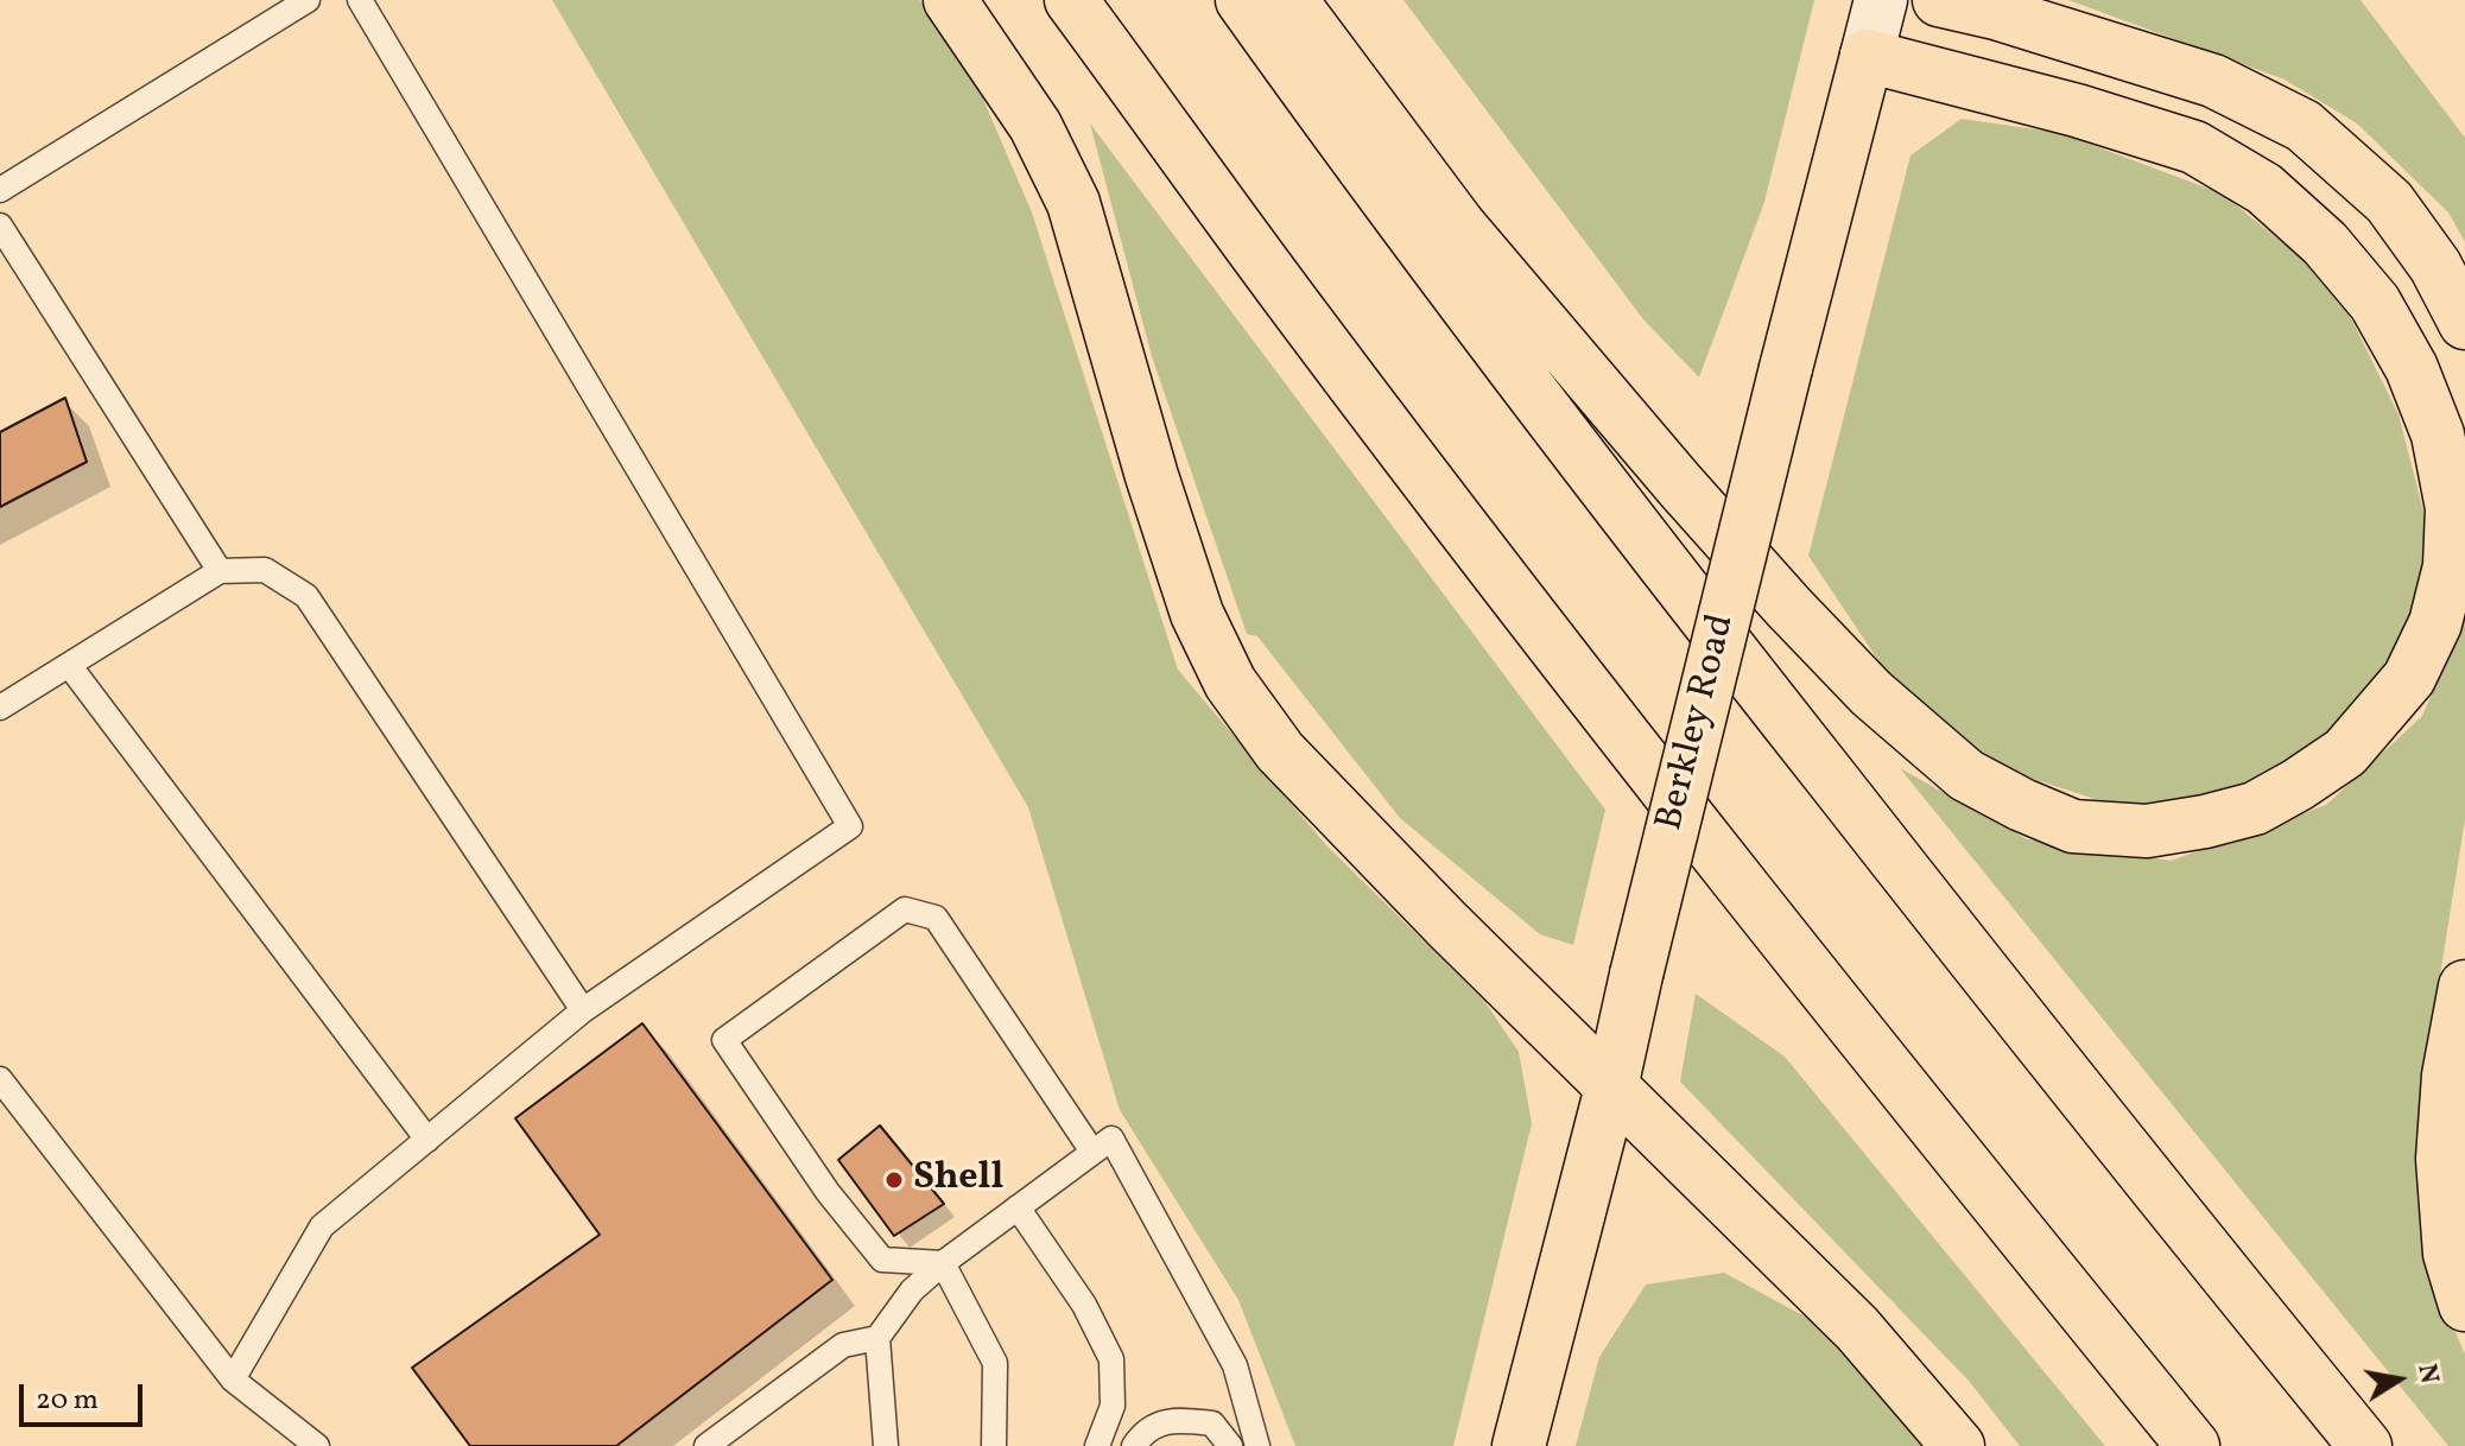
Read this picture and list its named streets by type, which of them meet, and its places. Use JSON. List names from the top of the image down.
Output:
{
  "streets": {
    "main road": ["Berkley Road"]
  },
  "places": ["Shell"],
  "scale_bar": "20 m",
  "north": "right"
}
